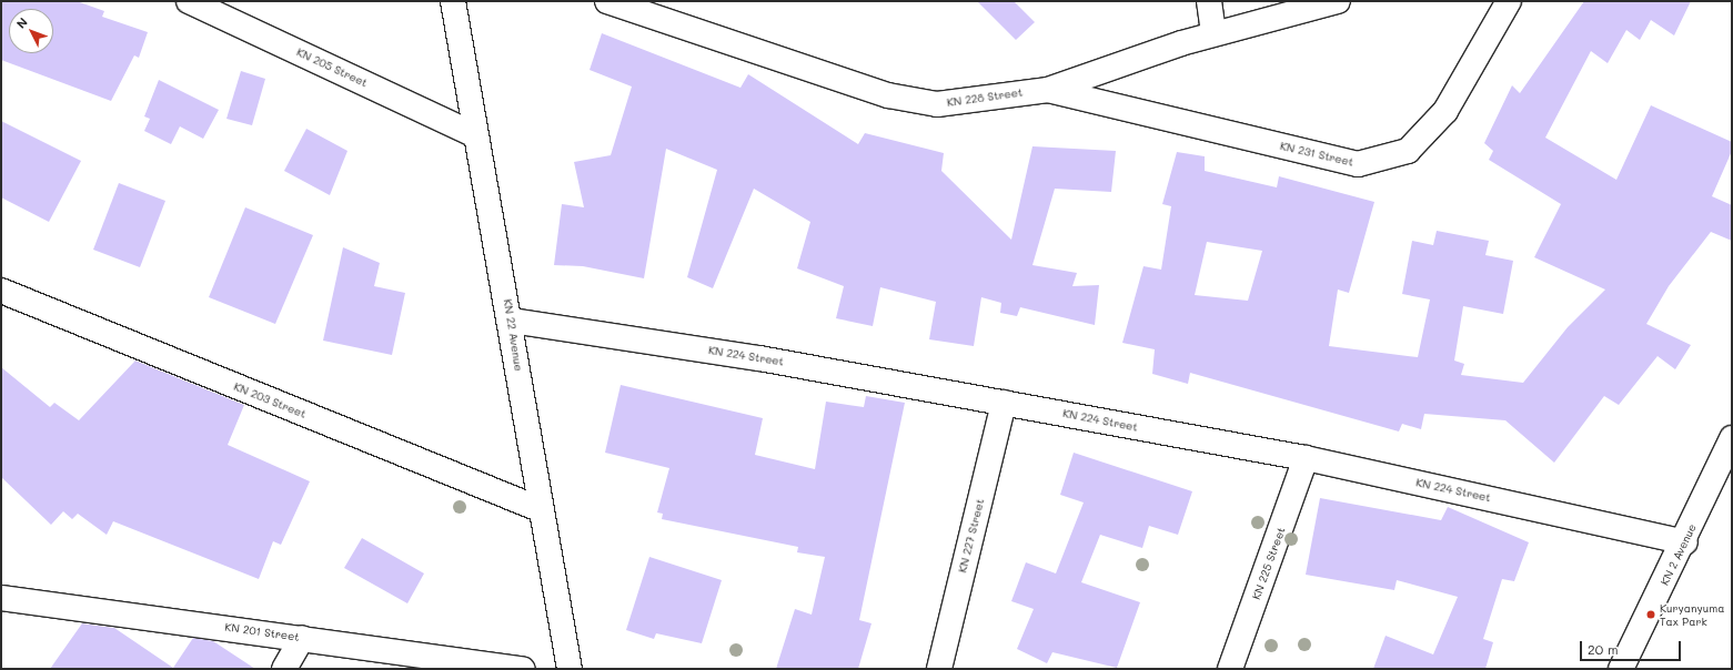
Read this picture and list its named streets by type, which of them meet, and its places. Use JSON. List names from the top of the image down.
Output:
{
  "streets": {
    "street": [
      "KN 205 Street",
      "KN 228 Street",
      "KN 231 Street",
      "KN 22 Avenue",
      "KN 224 Street",
      "KN 203 Street",
      "KN 227 Street",
      "KN 2 Avenue",
      "KN 225 Street",
      "KN 201 Street"
    ]
  },
  "crossings": [
    ["KN 205 Street", "KN 22 Avenue"],
    ["KN 228 Street", "KN 231 Street"],
    ["KN 22 Avenue", "KN 224 Street"],
    ["KN 22 Avenue", "KN 203 Street"],
    ["KN 224 Street", "KN 227 Street"],
    ["KN 224 Street", "KN 2 Avenue"],
    ["KN 224 Street", "KN 225 Street"]
  ],
  "places": ["Kuryanyuma Tax Park"],
  "scale_bar": "20 m",
  "north": "top left"
}
